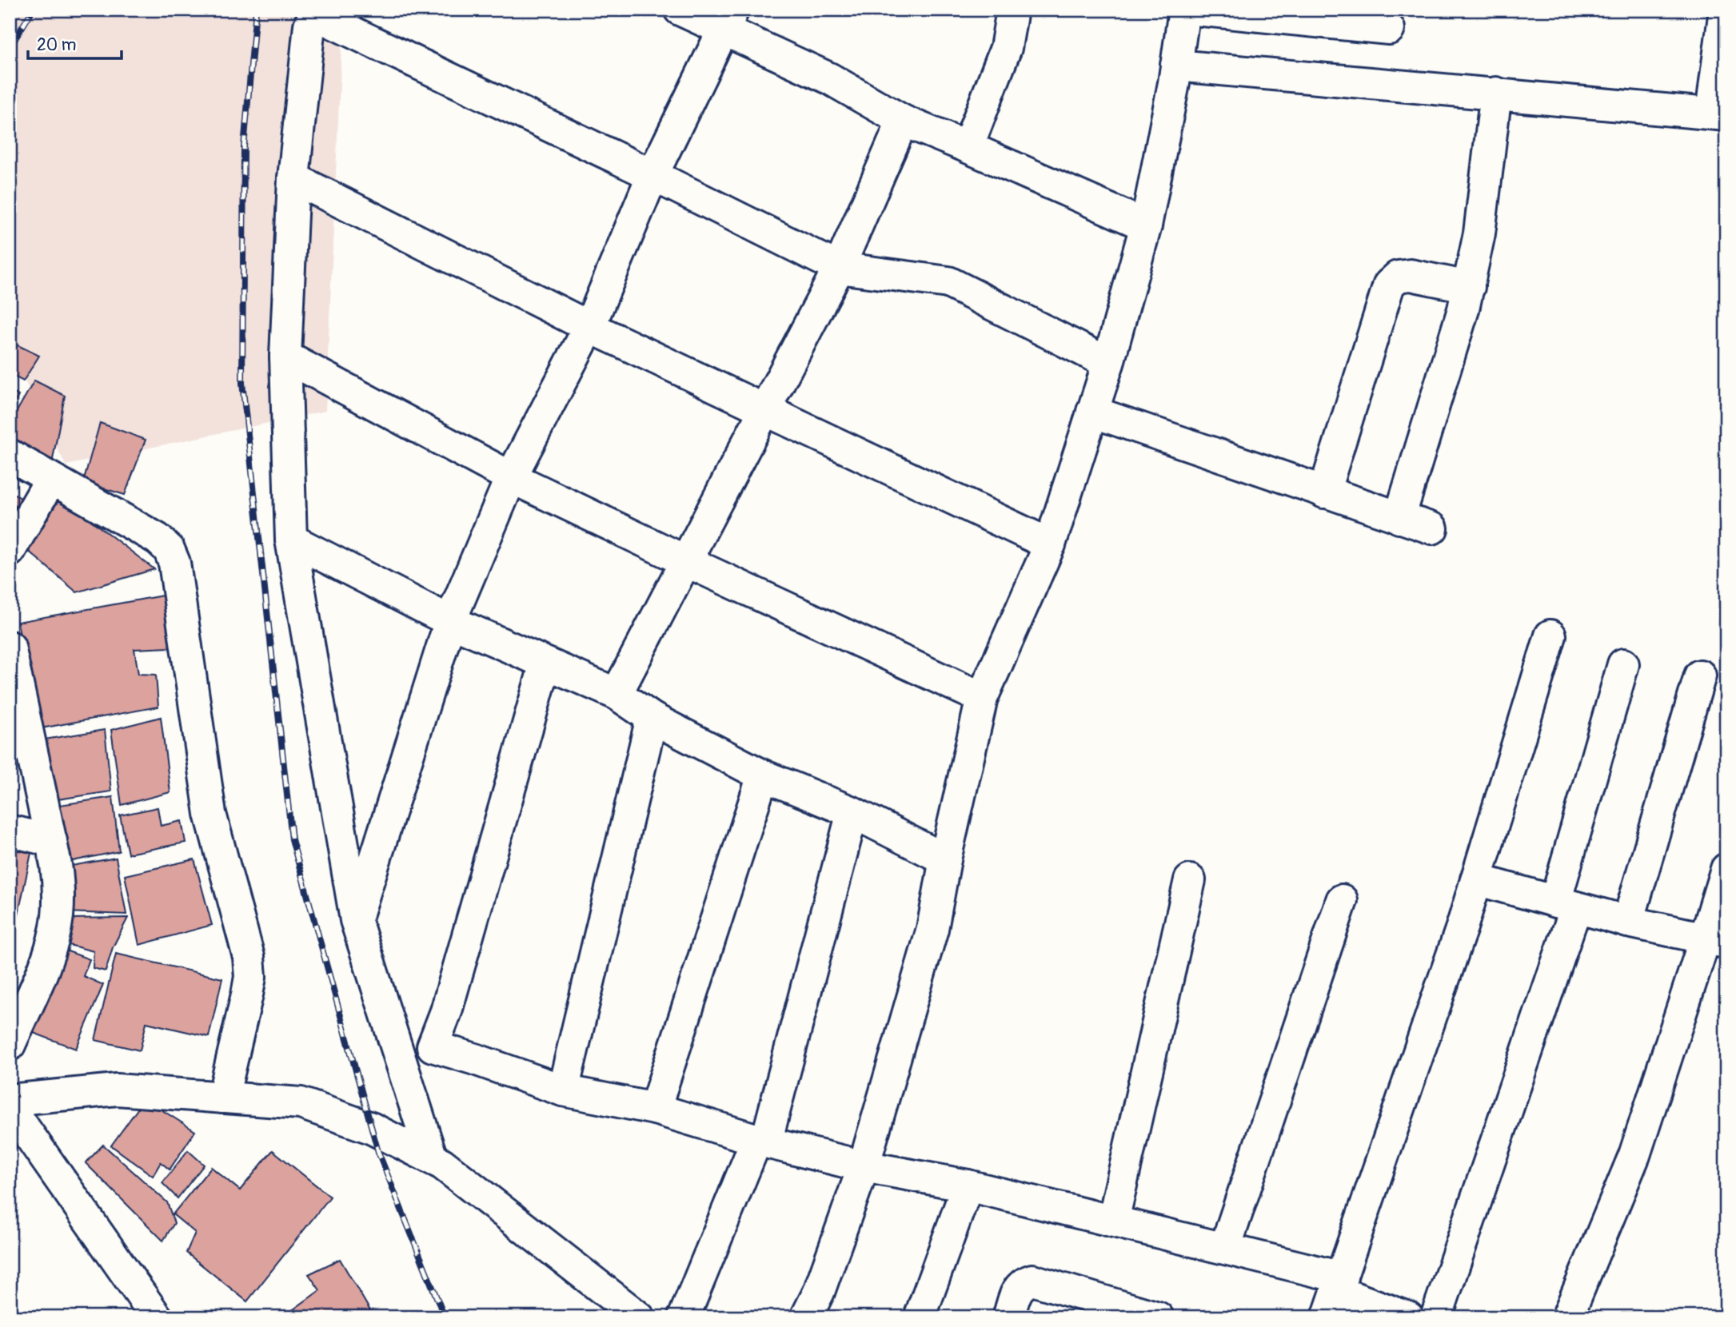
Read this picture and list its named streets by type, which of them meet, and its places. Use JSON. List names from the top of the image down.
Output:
{
  "scale_bar": "20 m"
}
